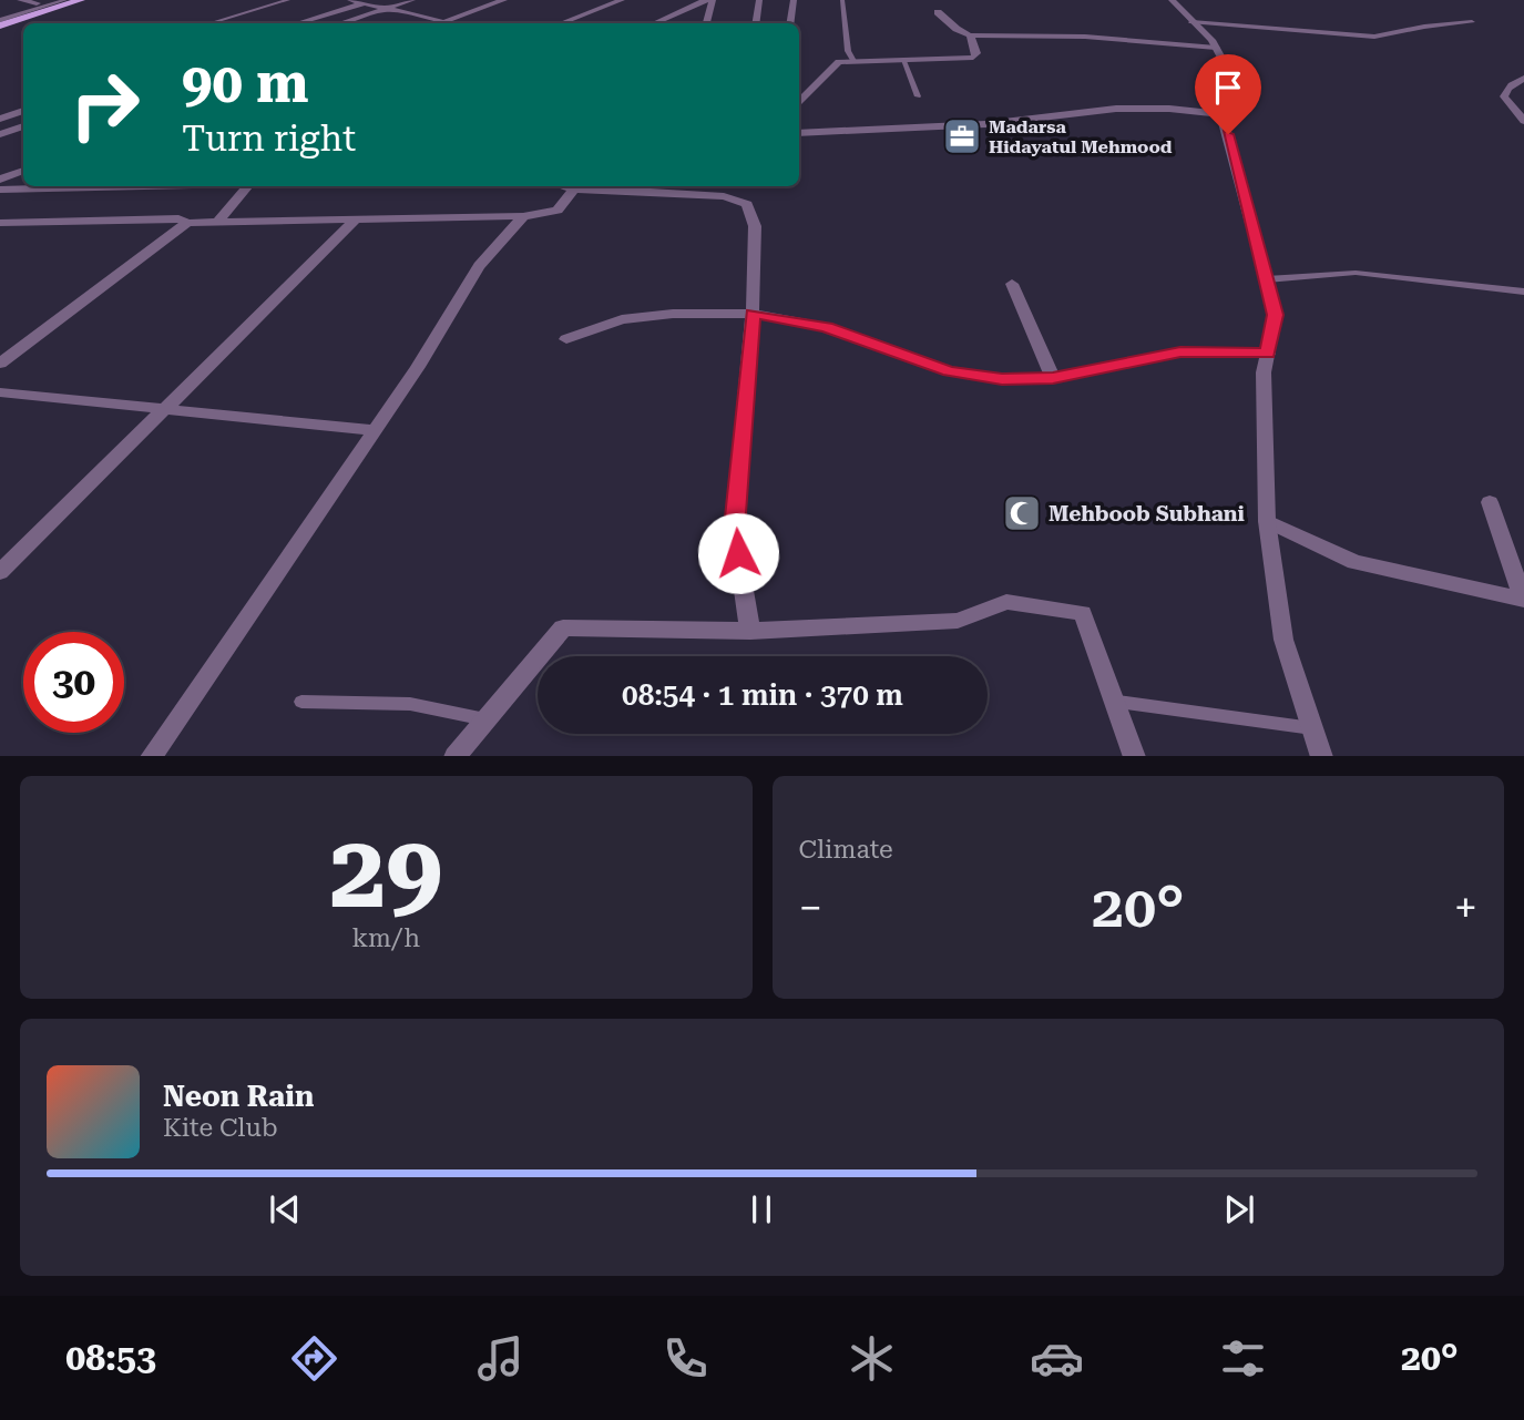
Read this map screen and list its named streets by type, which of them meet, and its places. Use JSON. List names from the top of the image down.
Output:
{
  "places": {
    "office": ["Madarsa Hidayatul Mehmood"],
    "mosque": ["Mehboob Subhani"]
  },
  "page": {
    "turn": ["90 m", "Turn right"],
    "limit": "30",
    "trip": "08:54 · 1 min · 370 m",
    "tile": [
      ["29", "km/h"],
      "Climate"
    ],
    "heat": ["−", "20°", "+"],
    "song": ["Neon Rain", "Kite Club"],
    "tabs": ["08:53", "20°"]
  }
}
